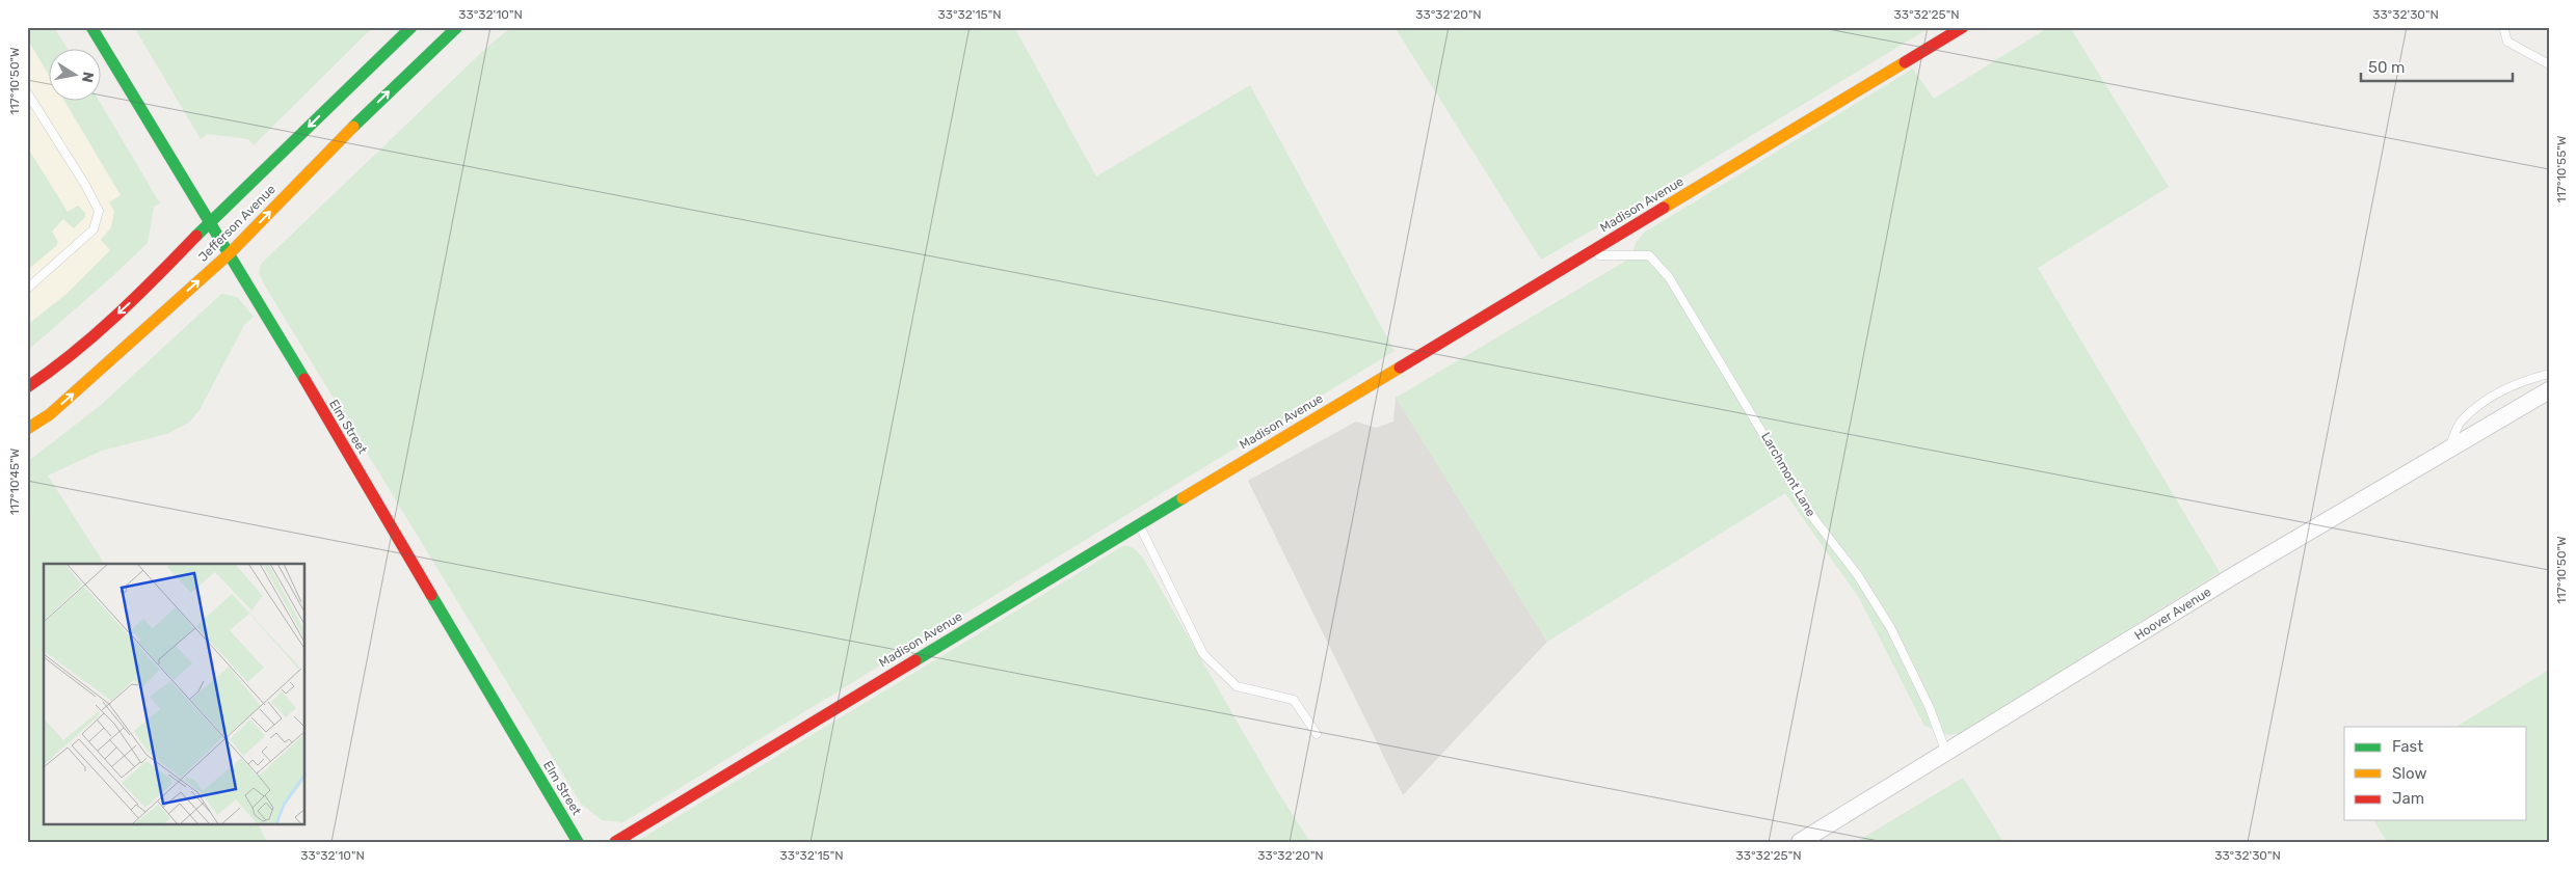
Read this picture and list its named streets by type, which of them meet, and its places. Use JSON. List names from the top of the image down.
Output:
{
  "streets": {
    "street": [
      "Madison Avenue",
      "Jefferson Avenue",
      "Elm Street",
      "Hoover Avenue"
    ],
    "lane": ["Larchmont Lane"]
  },
  "crossings": [
    ["Madison Avenue", "Larchmont Lane"],
    ["Jefferson Avenue", "Elm Street"],
    ["Larchmont Lane", "Hoover Avenue"]
  ],
  "legend": ["Fast", "Slow", "Jam"],
  "scale_bar": "50 m",
  "north": "right",
  "coordinates": [
    "33°32'10\"N",
    "33°32'15\"N",
    "33°32'20\"N",
    "33°32'25\"N",
    "33°32'30\"N",
    "117°10'50\"W",
    "117°10'55\"W",
    "117°10'45\"W"
  ]
}
